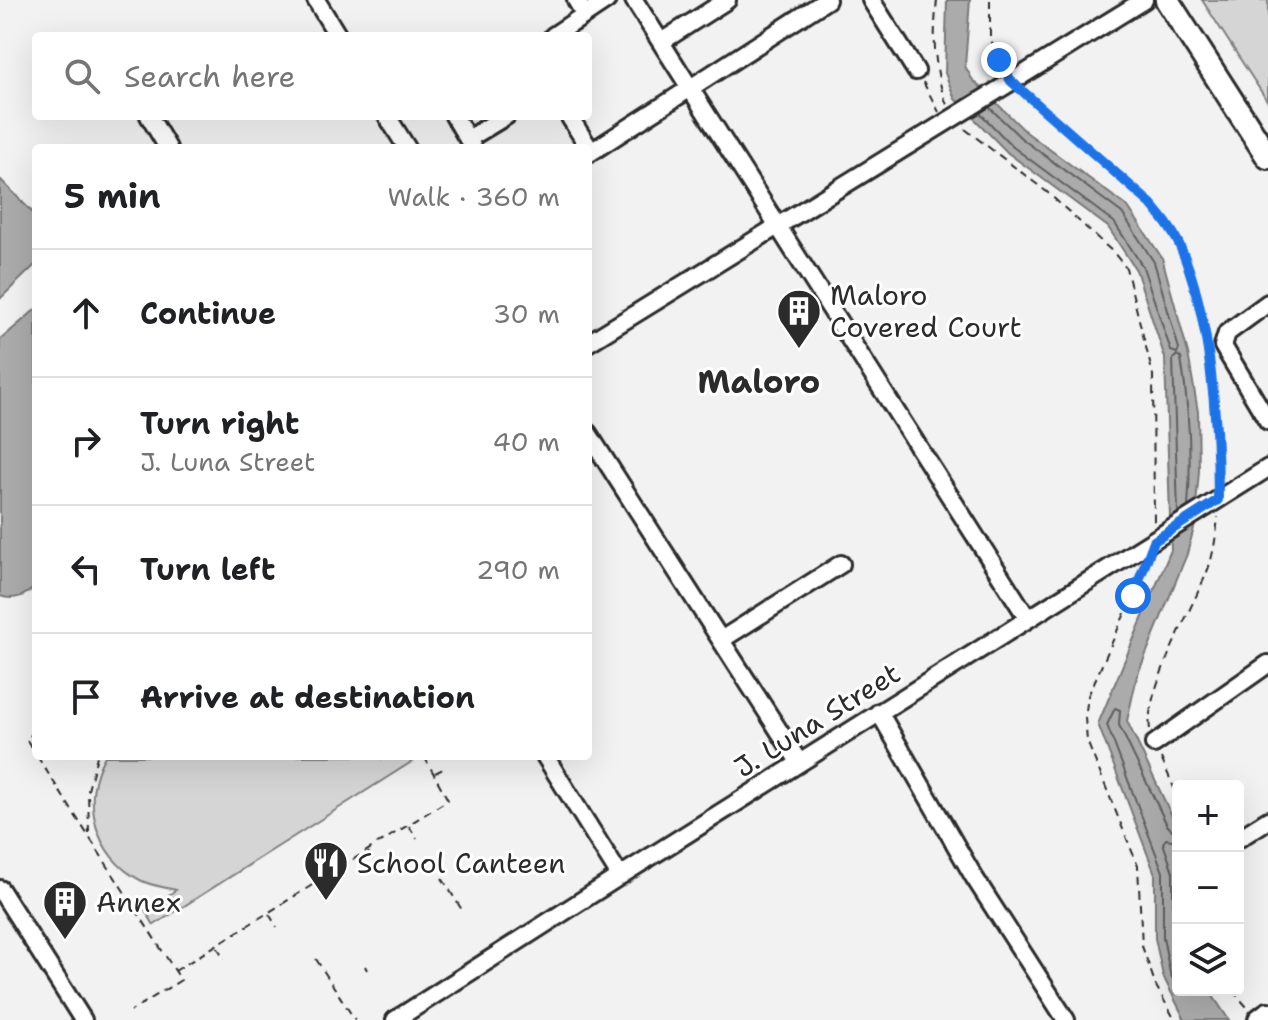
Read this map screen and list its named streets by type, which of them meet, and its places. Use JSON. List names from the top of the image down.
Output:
{
  "streets": {
    "street": ["J. Luna Street"]
  },
  "districts": ["Maloro"],
  "places": {
    "building": ["Maloro Covered Court", "Annex"],
    "restaurant": ["School Canteen"]
  },
  "page": {
    "search": "Search here",
    "heading": ["5 min", "Walk · 360 m"],
    "list": [
      ["Continue", "30 m"],
      ["Turn right", "J. Luna Street", "40 m"],
      ["Turn left", "290 m"],
      "Arrive at destination"
    ],
    "map_buttons": ["+", "−"]
  }
}
